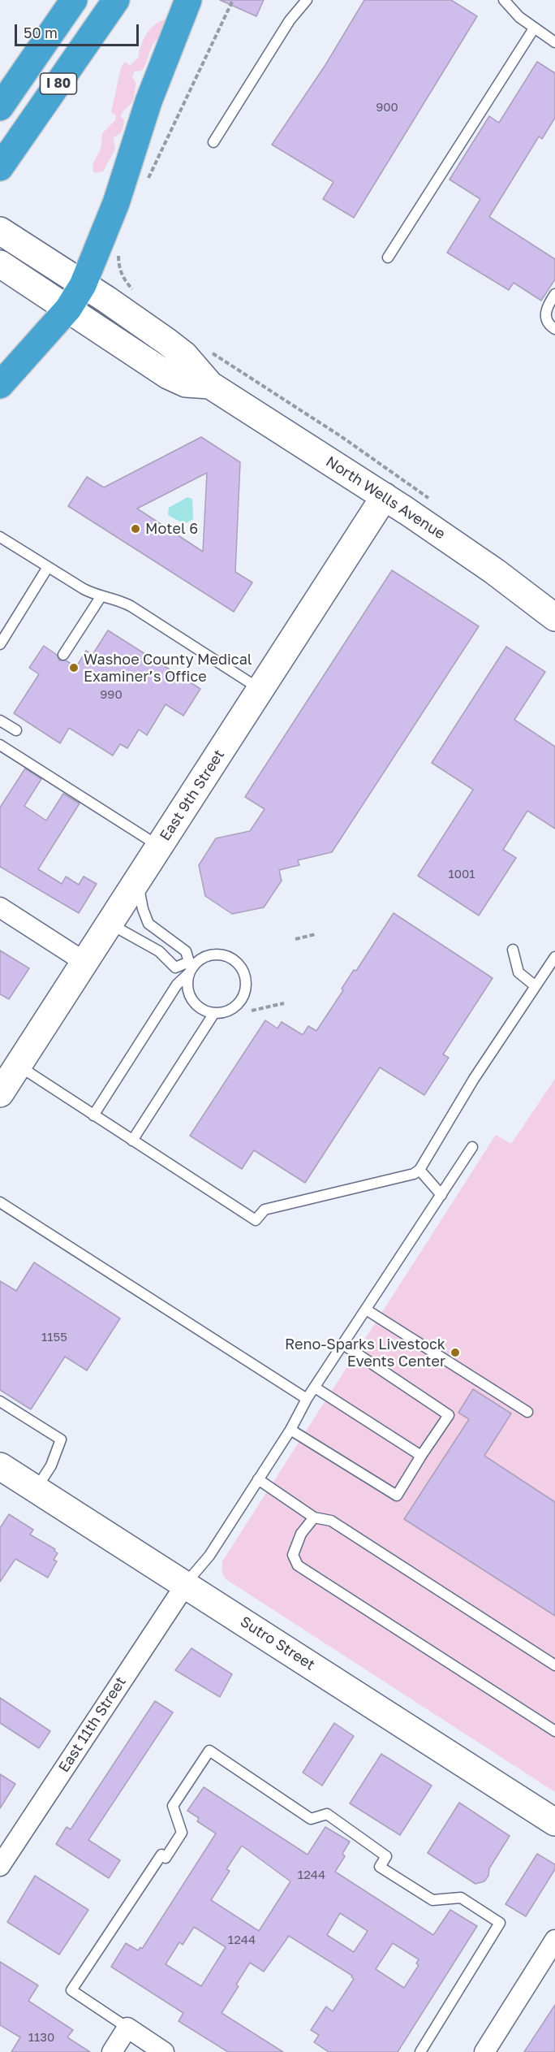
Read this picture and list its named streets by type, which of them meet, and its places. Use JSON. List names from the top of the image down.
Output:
{
  "streets": {
    "highway": ["I 80"],
    "street": [
      "North Wells Avenue",
      "East 9th Street",
      "Sutro Street",
      "East 11th Street"
    ]
  },
  "crossings": [
    ["North Wells Avenue", "East 9th Street"],
    ["Sutro Street", "East 11th Street"]
  ],
  "places": ["Motel 6", "Washoe County Medical Examiner’s Office", "Reno-Sparks Livestock Events Center"],
  "house_numbers": [
    "900",
    "990",
    "1001",
    "1155",
    "1244",
    "1244",
    "1130"
  ],
  "scale_bar": "50 m"
}
